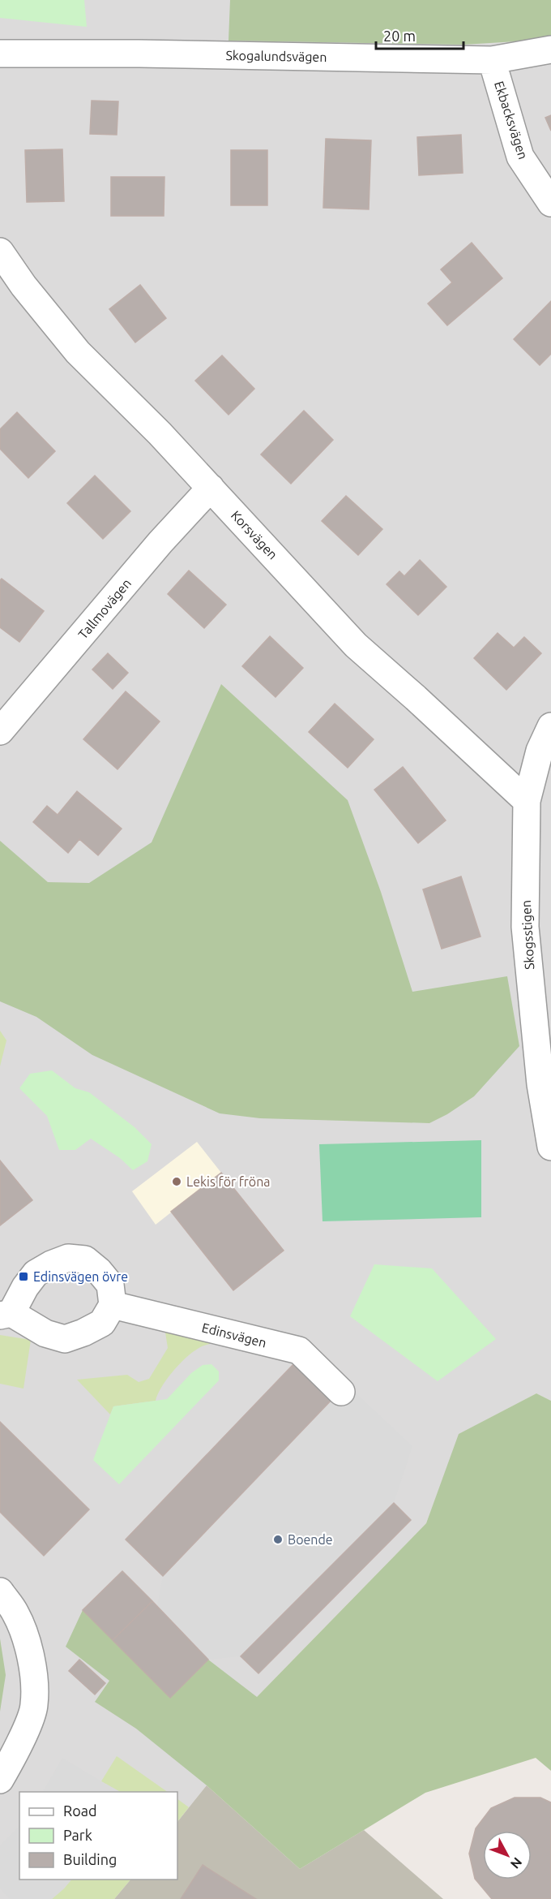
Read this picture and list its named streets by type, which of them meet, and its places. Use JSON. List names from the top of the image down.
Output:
{
  "streets": {
    "street": [
      "Skogalundsvägen",
      "Ekbacksvägen",
      "Korsvägen",
      "Tallmovägen",
      "Skogsstigen",
      "Edinsvägen"
    ]
  },
  "crossings": [
    ["Skogalundsvägen", "Ekbacksvägen"],
    ["Korsvägen", "Tallmovägen"],
    ["Korsvägen", "Skogsstigen"]
  ],
  "places": {
    "other": ["Lekis för fröna", "Boende"],
    "transit": ["Edinsvägen övre"]
  },
  "legend": ["Road", "Park", "Building"],
  "scale_bar": "20 m",
  "north": "bottom right"
}
